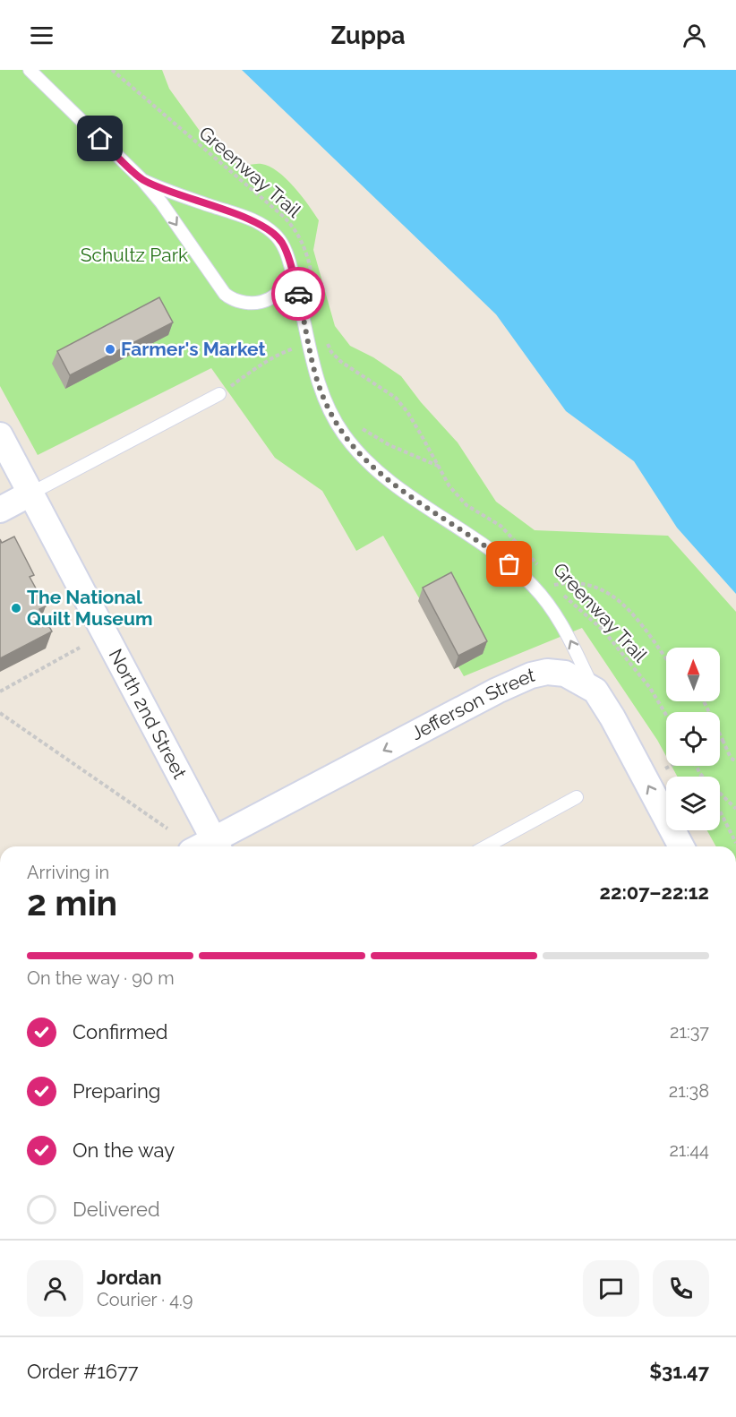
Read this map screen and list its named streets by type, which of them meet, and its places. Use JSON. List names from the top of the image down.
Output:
{
  "streets": {
    "street": ["Jefferson Street", "North 2nd Street"],
    "path": ["Greenway Trail"]
  },
  "crossings": [
    ["Jefferson Street", "North 2nd Street"]
  ],
  "parks": ["Schultz Park"],
  "places": ["Farmer's Market", "The National Quilt Museum"],
  "north": "top",
  "page": {
    "header": "Zuppa",
    "heading": ["2 min", "Arriving in", "22:07–22:12"],
    "panel": [
      "Jordan",
      "Courier · 4.9",
      "Order #1677",
      "$31.47"
    ],
    "bar": "On the way · 90 m",
    "list": [
      ["Confirmed", "21:37"],
      ["Preparing", "21:38"],
      ["On the way", "21:44"],
      "Delivered"
    ]
  }
}
